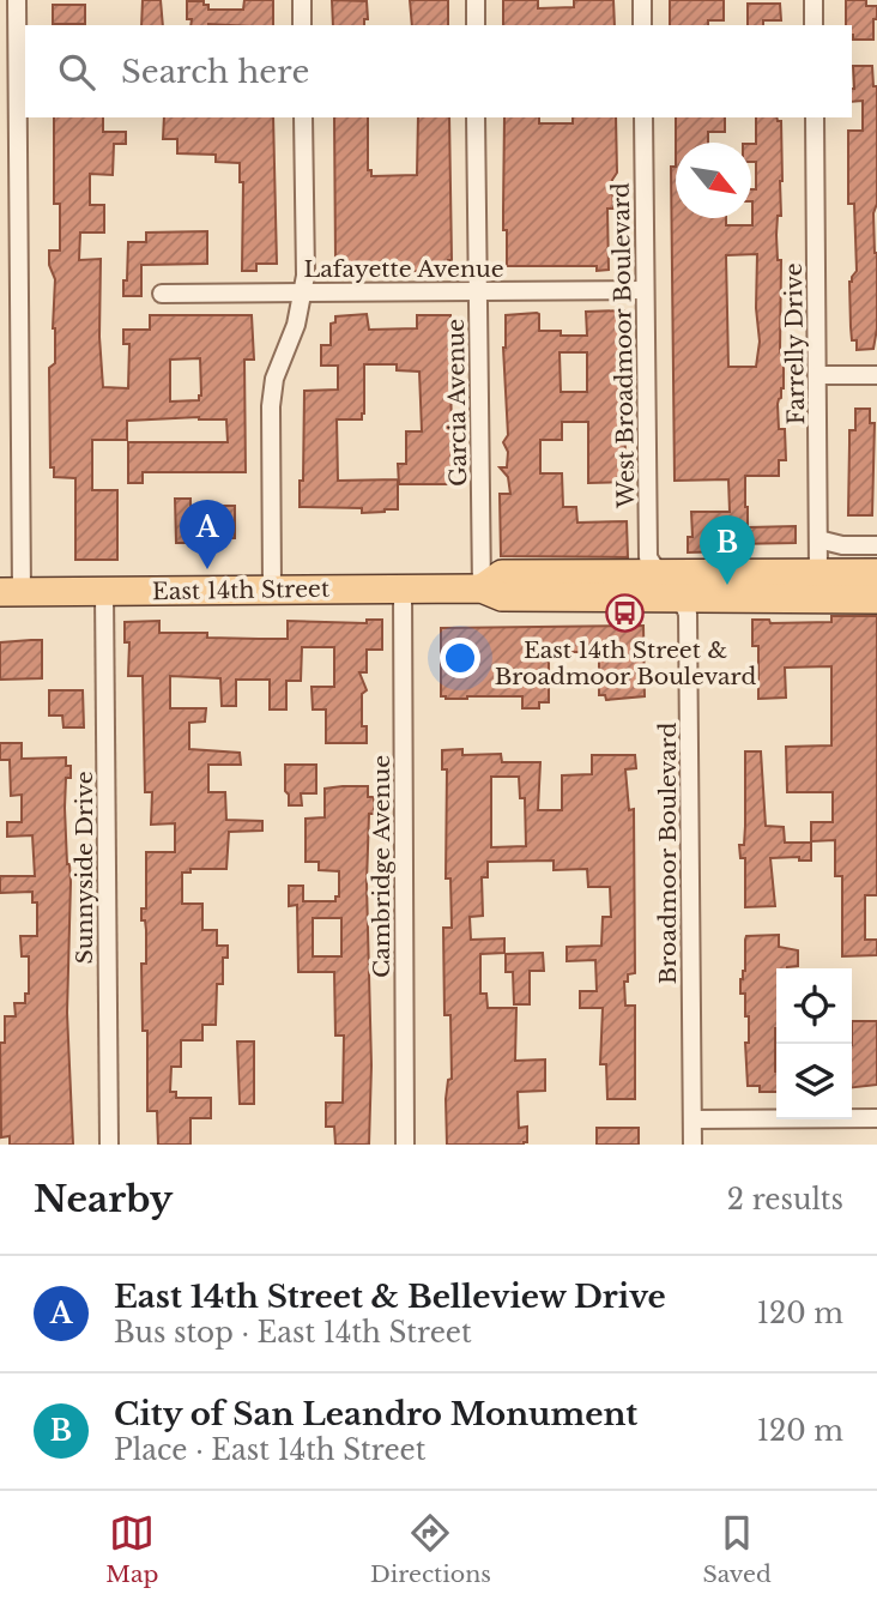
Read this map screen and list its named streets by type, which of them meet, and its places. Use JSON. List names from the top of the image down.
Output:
{
  "streets": {
    "main road": ["East 14th Street"],
    "street": [
      "Lafayette Avenue",
      "Farrelly Drive",
      "West Broadmoor Boulevard",
      "Garcia Avenue",
      "Broadmoor Boulevard",
      "Cambridge Avenue",
      "Sunnyside Drive"
    ]
  },
  "crossings": [
    ["Lafayette Avenue", "West Broadmoor Boulevard"],
    ["Lafayette Avenue", "Garcia Avenue"],
    ["Farrelly Drive", "East 14th Street"],
    ["West Broadmoor Boulevard", "East 14th Street"],
    ["Garcia Avenue", "East 14th Street"],
    ["East 14th Street", "Broadmoor Boulevard"],
    ["East 14th Street", "Cambridge Avenue"],
    ["East 14th Street", "Sunnyside Drive"]
  ],
  "places": {
    "bus stop": ["East 14th Street & Broadmoor Boulevard"]
  },
  "north": "bottom right",
  "page": {
    "search": "Search here",
    "pins": ["A", "B"],
    "heading": ["Nearby", "2 results"],
    "list": [
      {
        "mark": "A",
        "name": "East 14th Street & Belleview Drive",
        "note": "Bus stop · East 14th Street",
        "value": "120 m"
      },
      {
        "mark": "B",
        "name": "City of San Leandro Monument",
        "note": "Place · East 14th Street",
        "value": "120 m"
      }
    ],
    "nav": ["Map", "Directions", "Saved"]
  }
}
